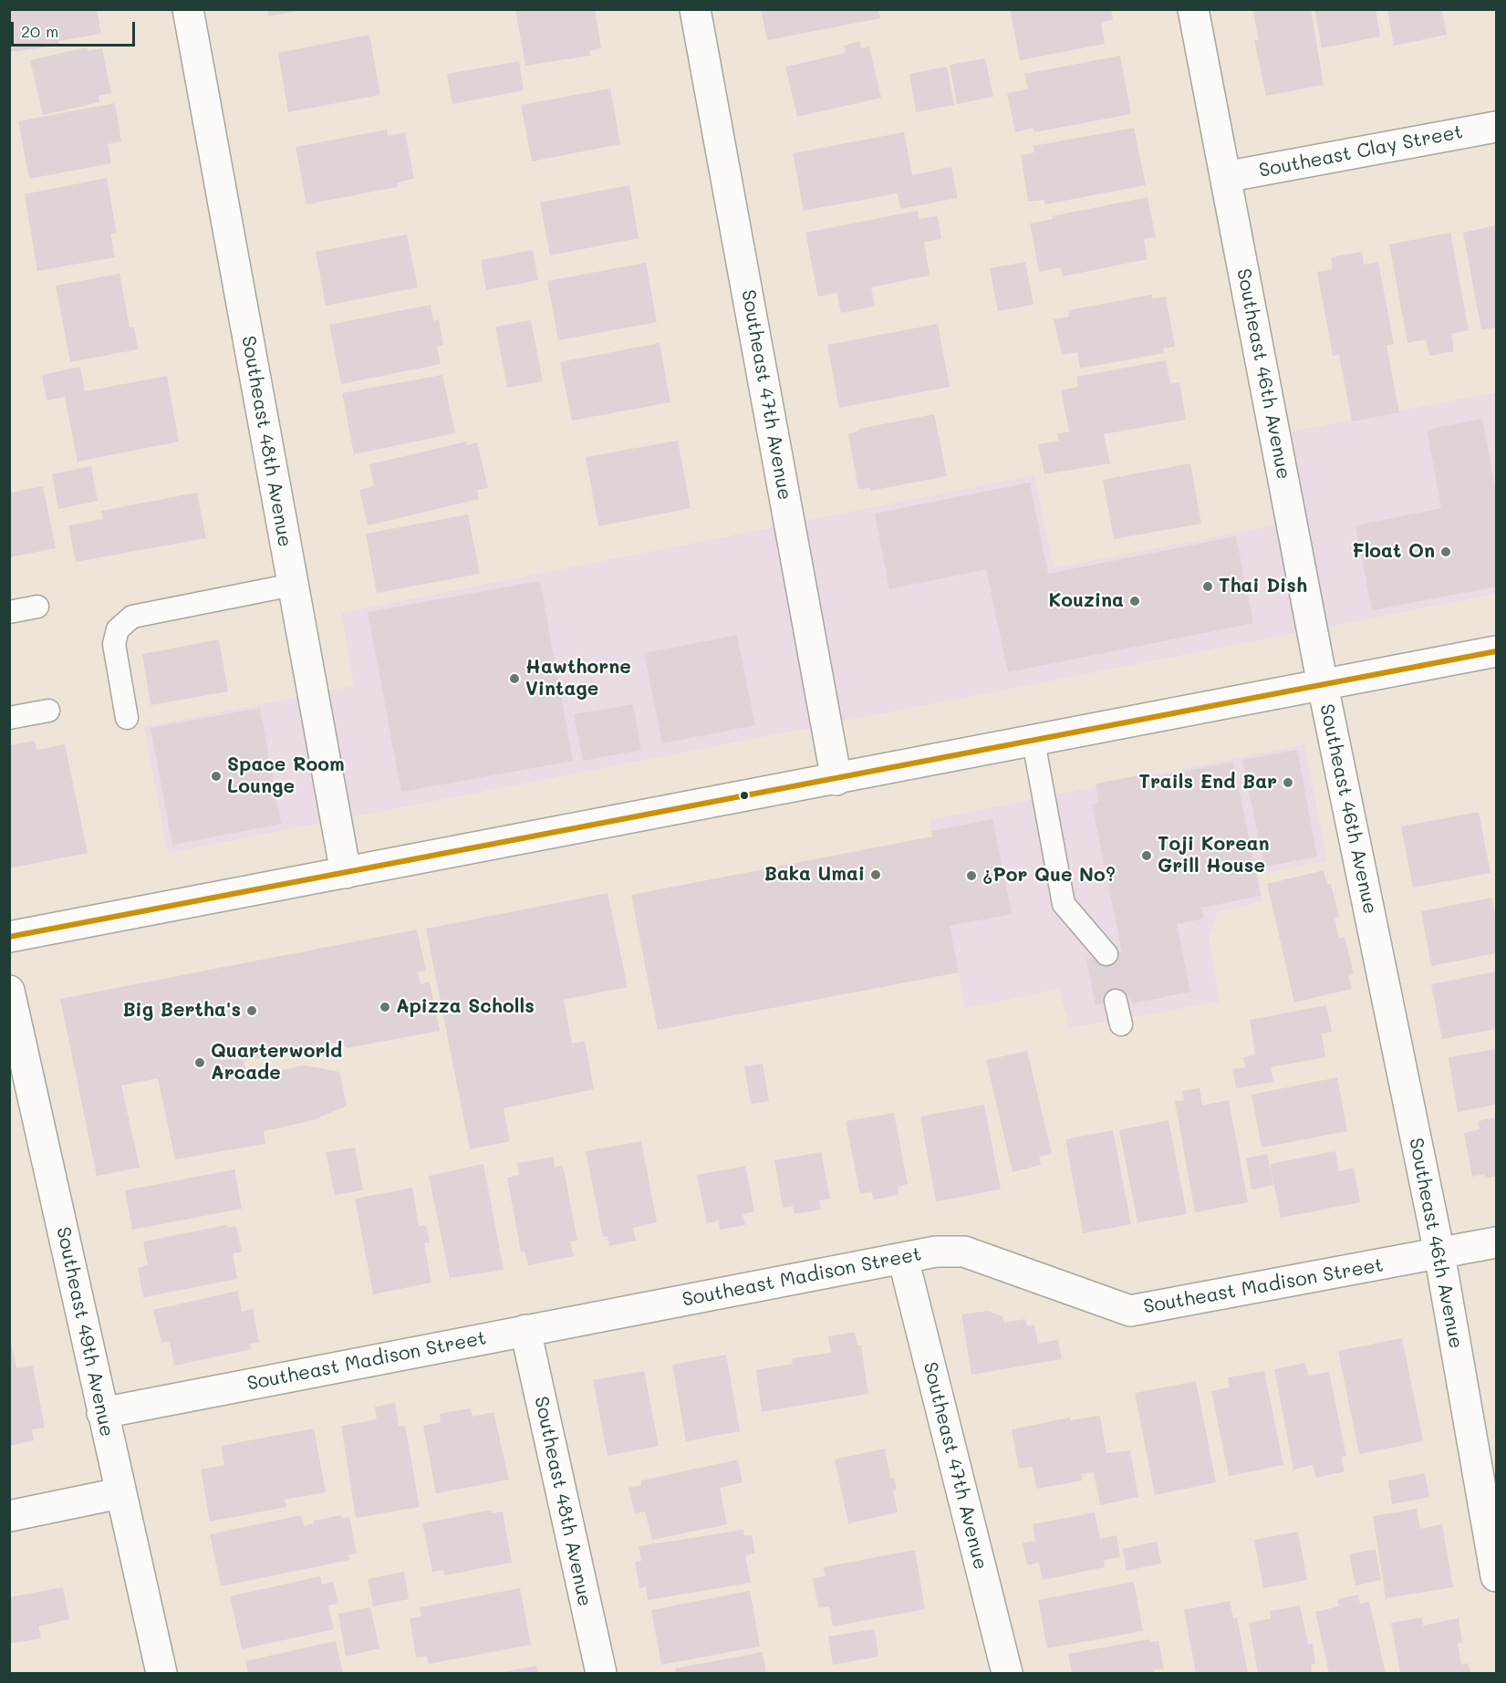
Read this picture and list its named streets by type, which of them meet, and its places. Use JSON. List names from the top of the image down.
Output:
{
  "streets": {
    "street": [
      "Southeast Clay Street",
      "Southeast 46th Avenue",
      "Southeast 47th Avenue",
      "Southeast 48th Avenue",
      "Southeast Madison Street",
      "Southeast 49th Avenue"
    ]
  },
  "crossings": [
    ["Southeast Clay Street", "Southeast 46th Avenue"],
    ["Southeast 46th Avenue", "Southeast Madison Street"],
    ["Southeast 47th Avenue", "Southeast Madison Street"],
    ["Southeast 48th Avenue", "Southeast Madison Street"],
    ["Southeast Madison Street", "Southeast 49th Avenue"]
  ],
  "places": [
    "Float On",
    "Thai Dish",
    "Kouzina",
    "Hawthorne Vintage",
    "Space Room Lounge",
    "Trails End Bar",
    "Toji Korean Grill House",
    "Baka Umai",
    "¿Por Que No?",
    "Apizza Scholls",
    "Big Bertha's",
    "Quarterworld Arcade"
  ],
  "scale_bar": "20 m"
}
